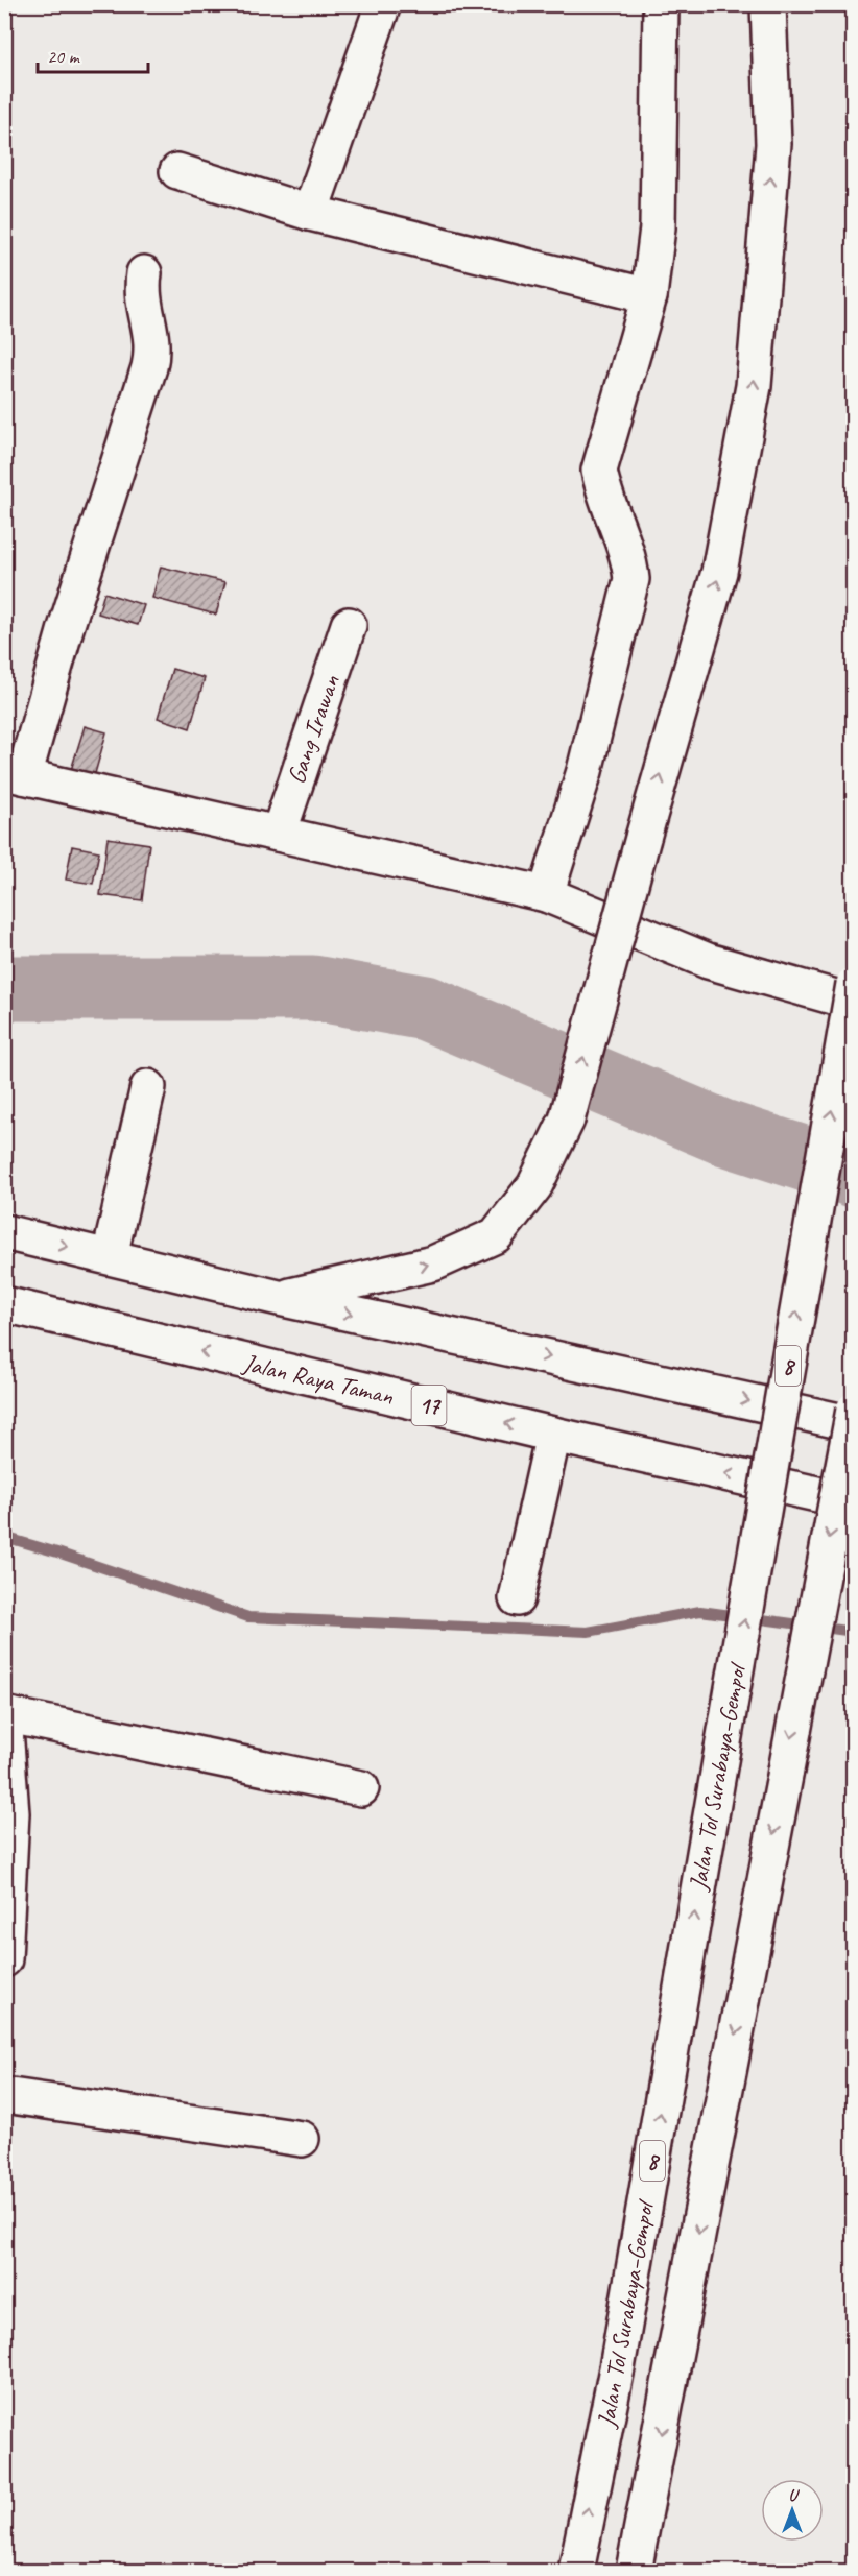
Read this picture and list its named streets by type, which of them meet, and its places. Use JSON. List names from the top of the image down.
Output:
{
  "streets": {
    "main road": [
      "Gang Irawan",
      "8",
      "Jalan Raya Taman",
      "17",
      "Jalan Tol Surabaya–Gempol"
    ]
  },
  "scale_bar": "20 m",
  "north": "top"
}
